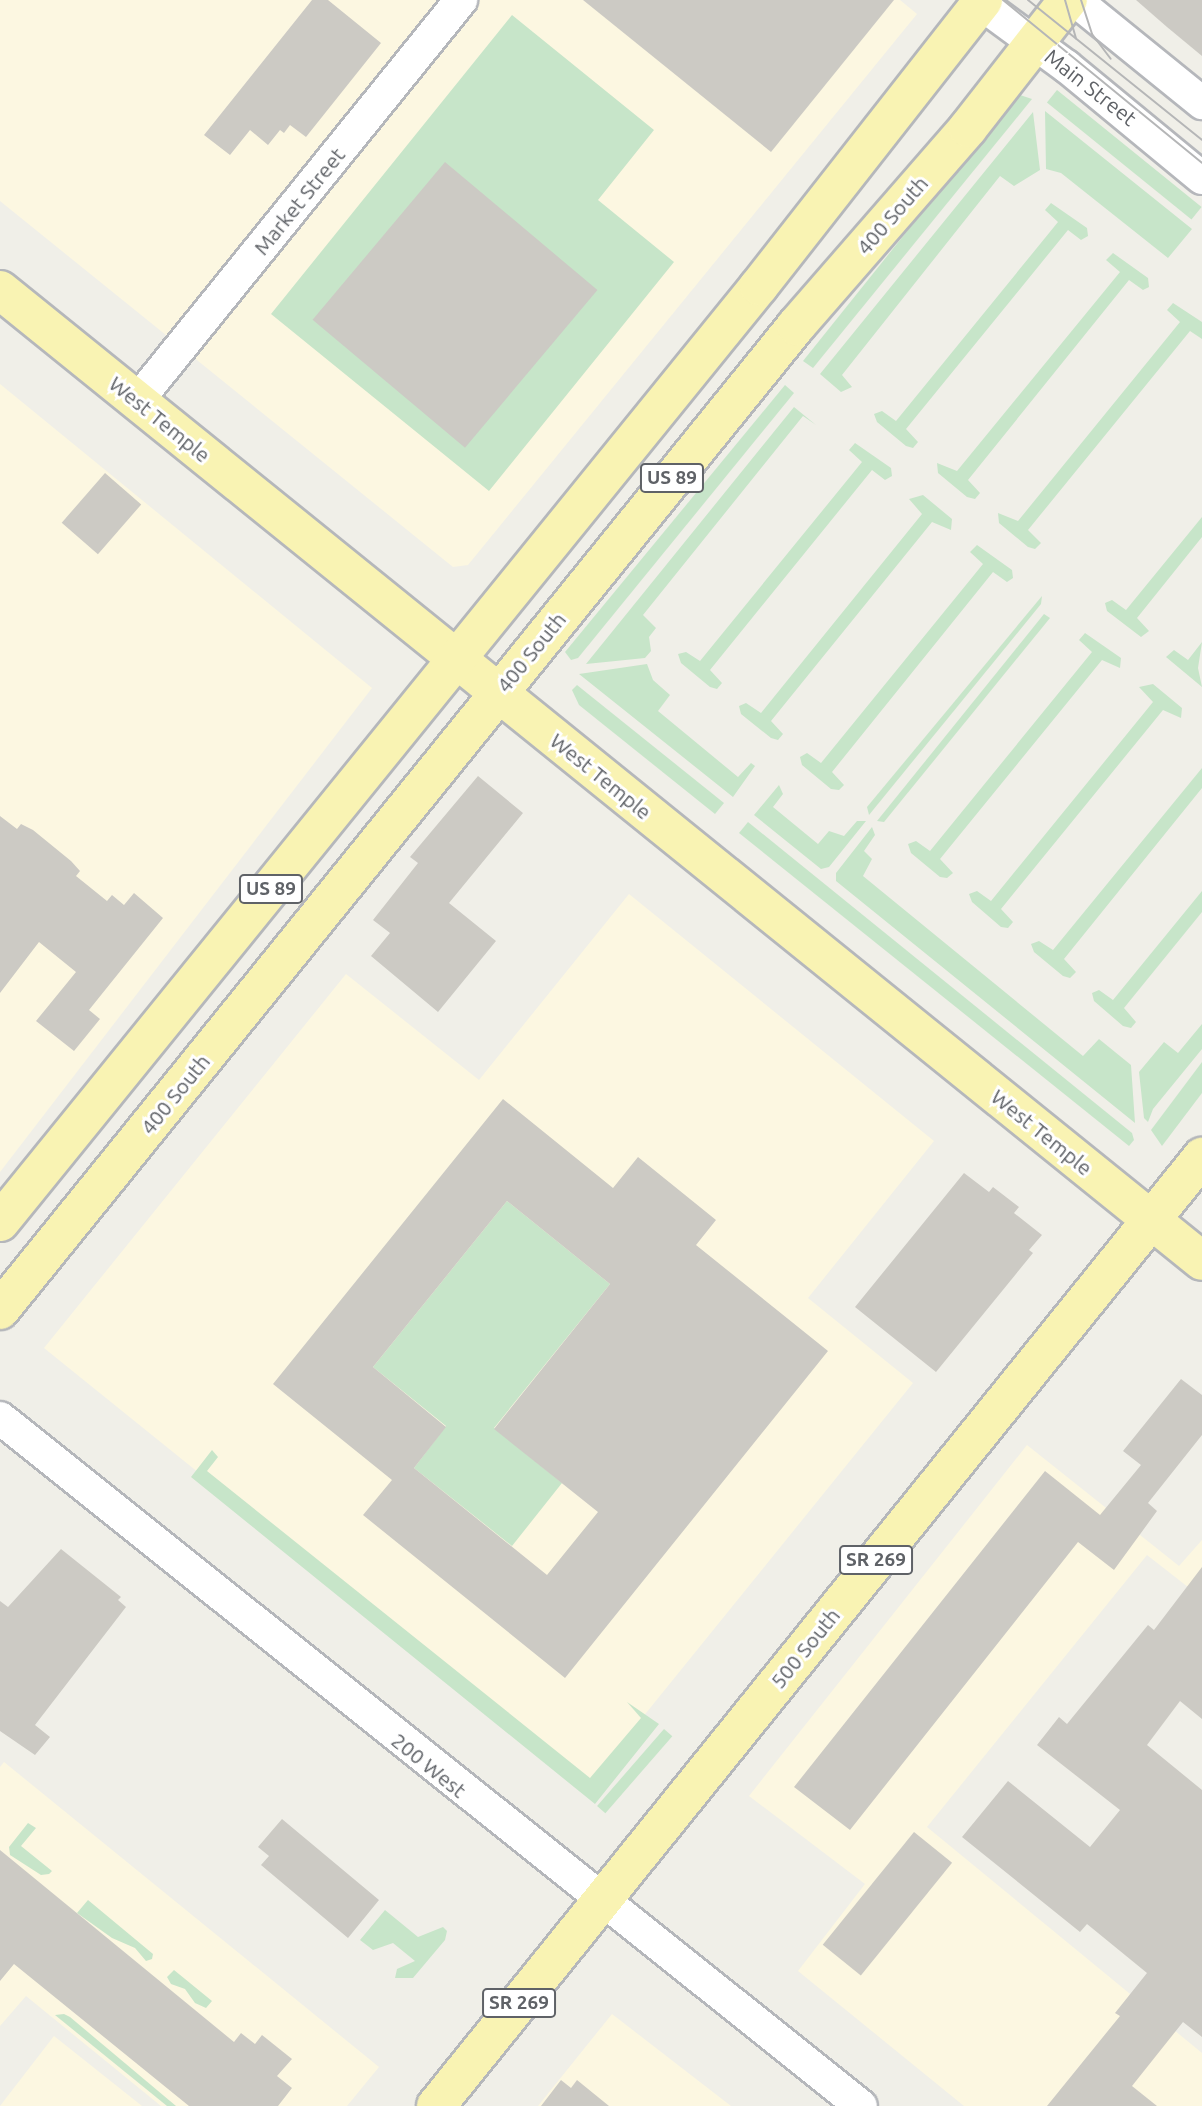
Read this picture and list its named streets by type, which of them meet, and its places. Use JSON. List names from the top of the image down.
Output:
{
  "streets": {
    "main road": [
      "400 South",
      "West Temple",
      "US 89",
      "SR 269",
      "500 South"
    ],
    "street": ["Main Street", "Market Street", "200 West"]
  },
  "crossings": [
    ["Main Street", "400 South"],
    ["Main Street", "US 89"],
    ["Market Street", "West Temple"],
    ["400 South", "West Temple"],
    ["West Temple", "US 89"],
    ["West Temple", "500 South"],
    ["500 South", "200 West"]
  ]
}
